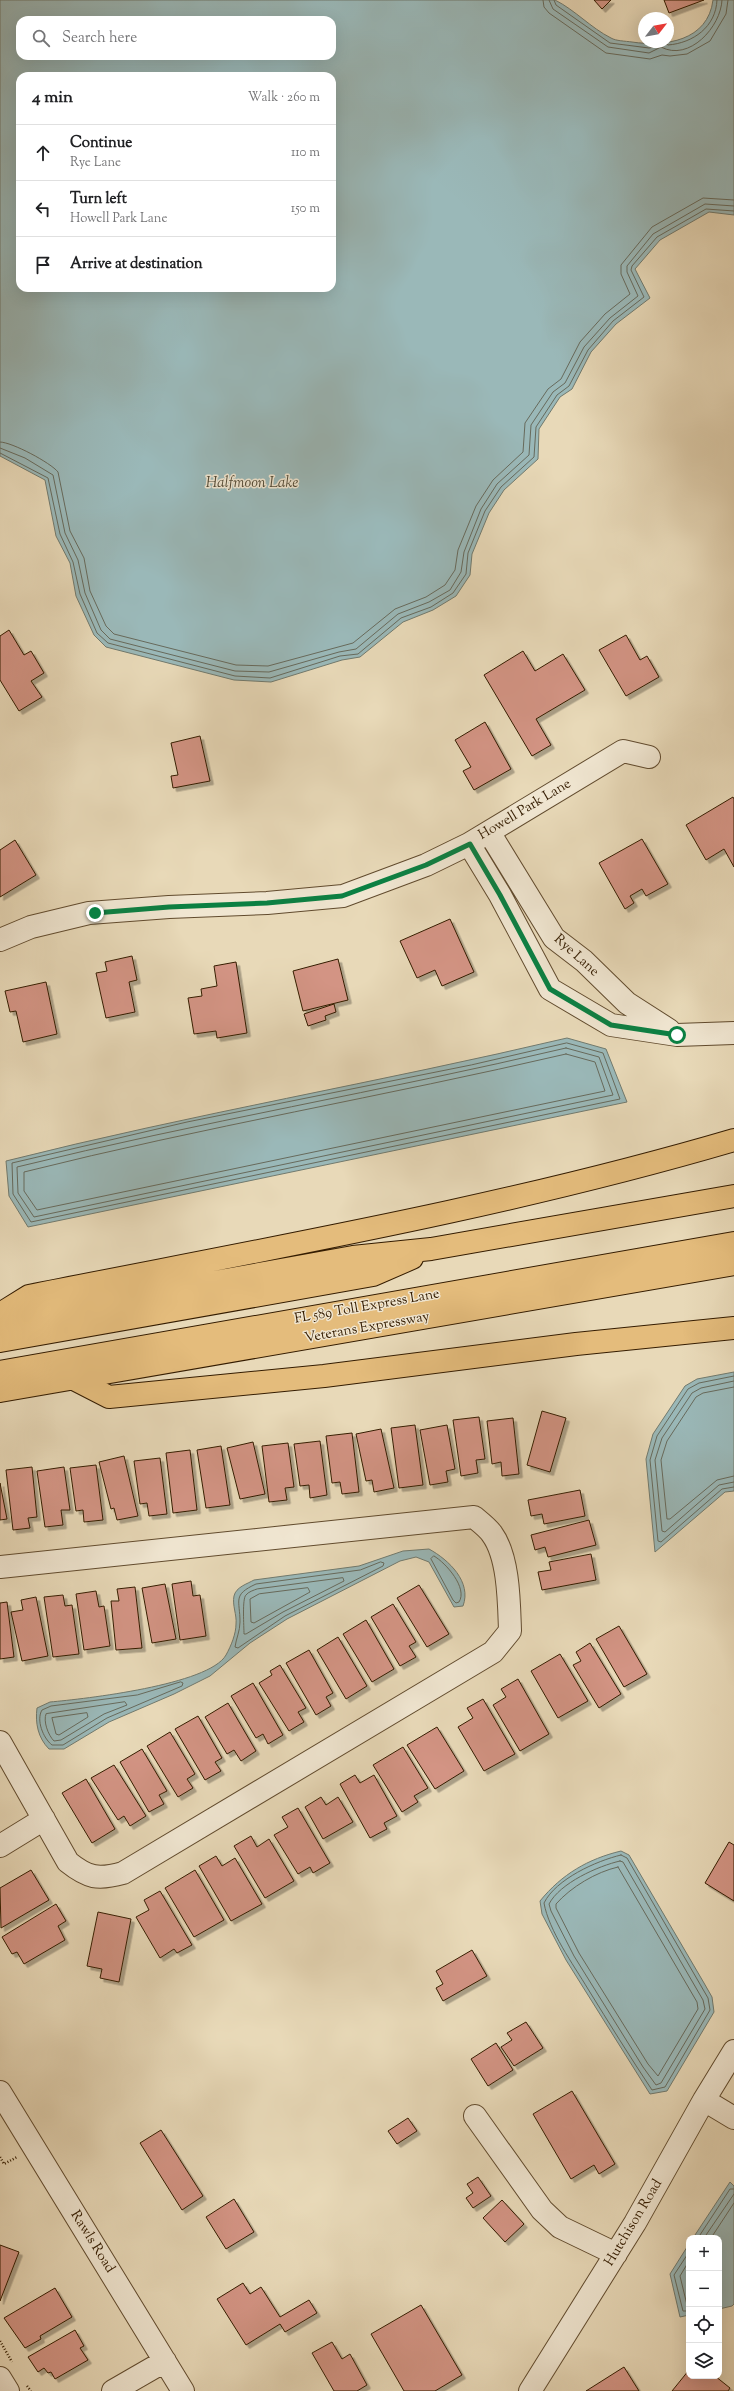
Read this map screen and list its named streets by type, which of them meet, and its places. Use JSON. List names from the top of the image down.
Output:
{
  "streets": {
    "highway": ["FL 589 Toll Express Lane", "Veterans Expressway"],
    "street": [
      "Howell Park Lane",
      "Rye Lane",
      "Hutchison Road",
      "Rawls Road"
    ]
  },
  "crossings": [
    ["Howell Park Lane", "Rye Lane"]
  ],
  "water": ["Halfmoon Lake"],
  "north": "top right",
  "page": {
    "search": "Search here",
    "heading": ["4 min", "Walk · 260 m"],
    "list": [
      ["Continue", "Rye Lane", "110 m"],
      ["Turn left", "Howell Park Lane", "150 m"],
      "Arrive at destination"
    ],
    "map_buttons": ["+", "−"]
  }
}
